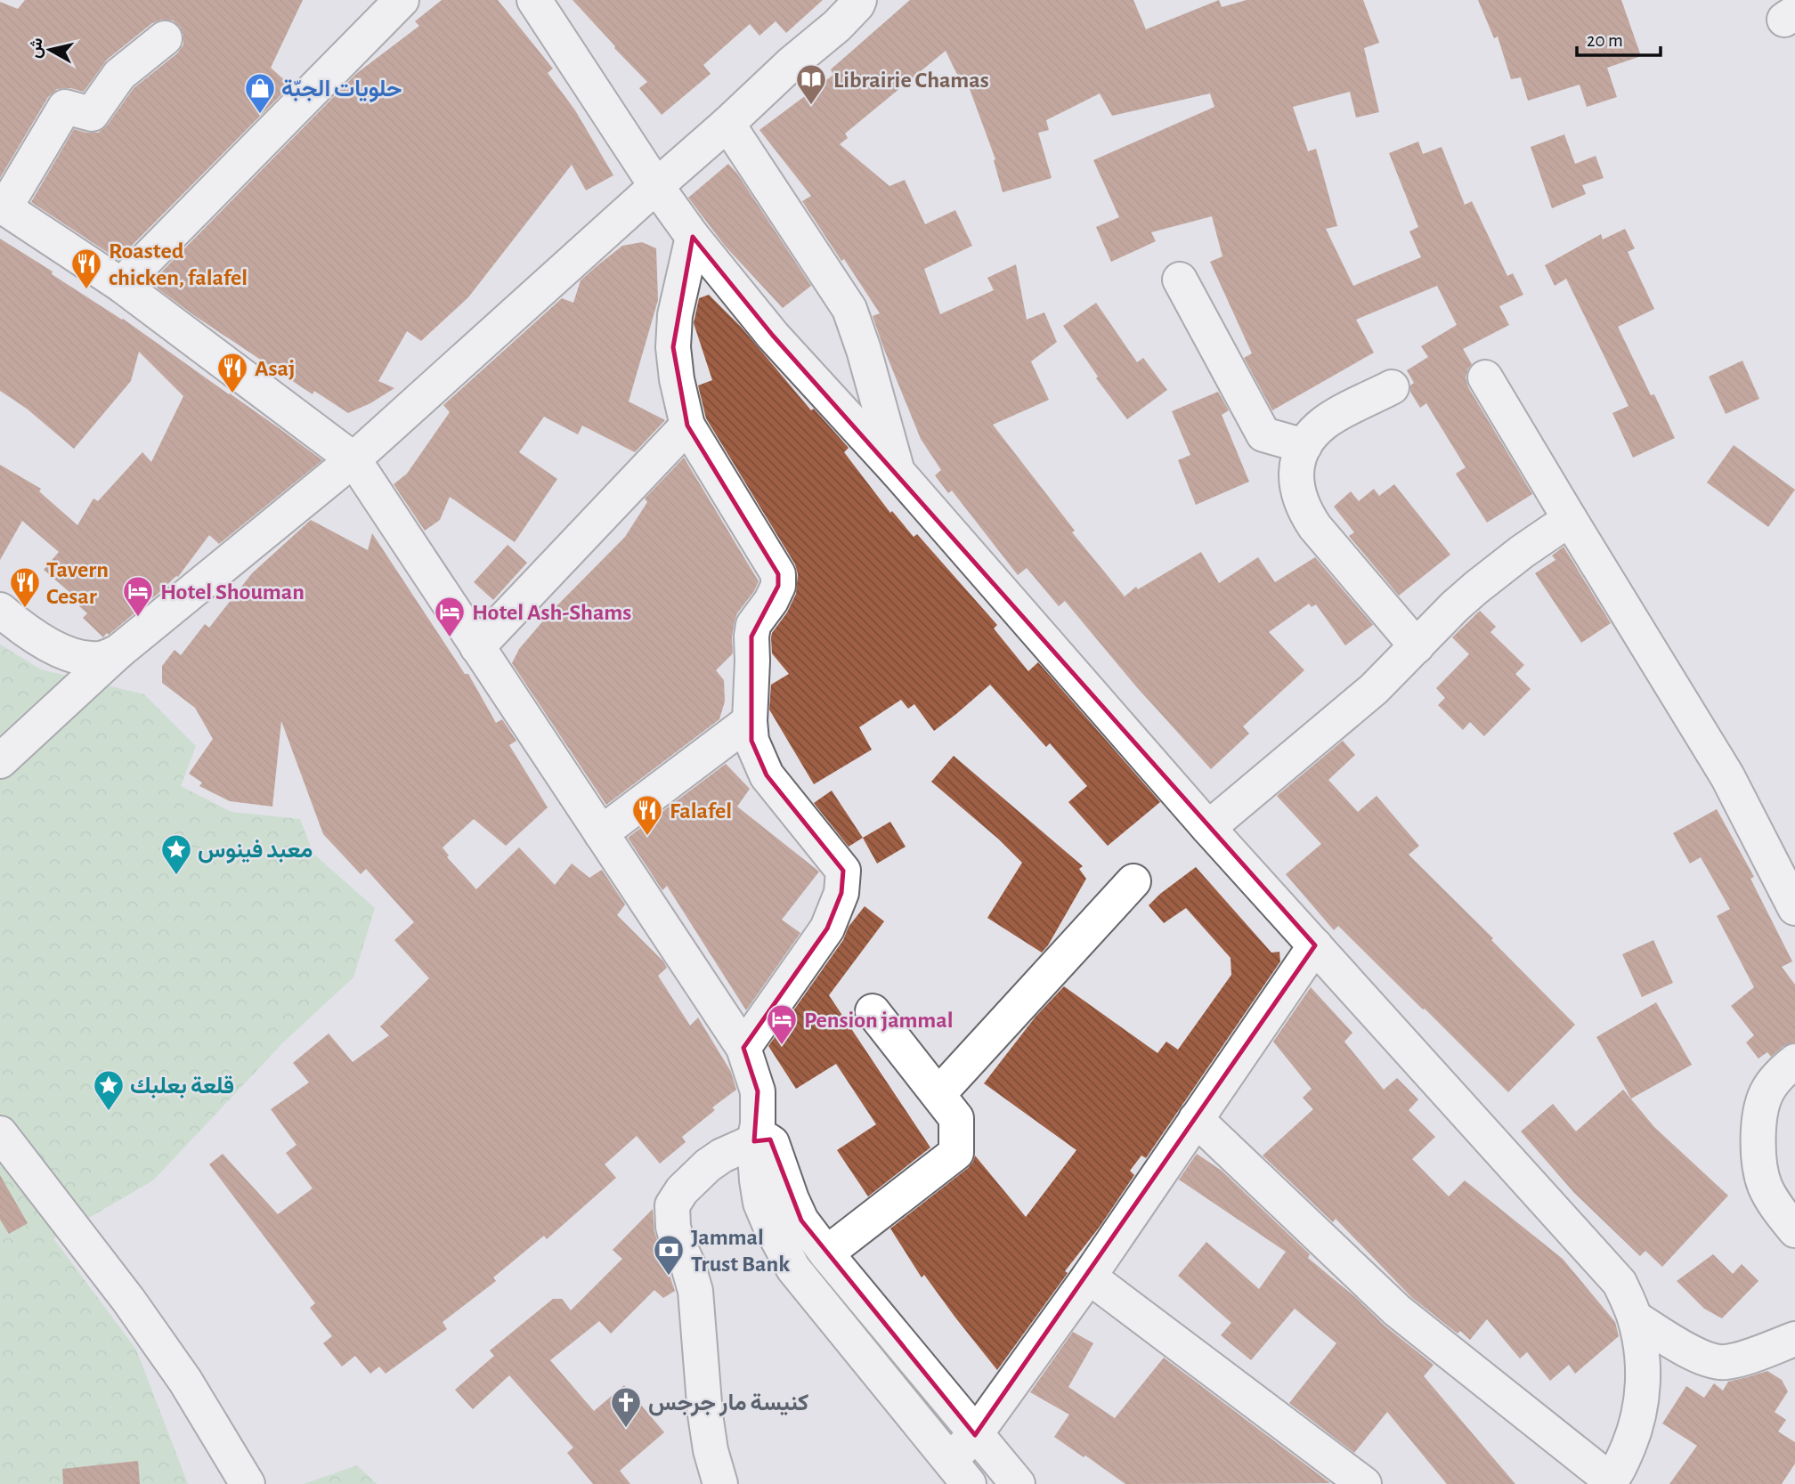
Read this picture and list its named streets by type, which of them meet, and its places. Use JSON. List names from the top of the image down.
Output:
{
  "places": {
    "library": ["Librairie Chamas"],
    "shop": ["حلويات الجبّة"],
    "restaurant": [
      "Roasted chicken, falafel",
      "Asaj",
      "Tavern Cesar",
      "Falafel"
    ],
    "hotel": ["Hotel Shouman", "Hotel Ash-Shams", "Pension jammal"],
    "place": ["معبد فينوس", "قلعة بعلبك"],
    "bank": ["Jammal Trust Bank"],
    "church": ["كنيسة مار جرجس"]
  },
  "scale_bar": "20 m",
  "north": "left"
}
